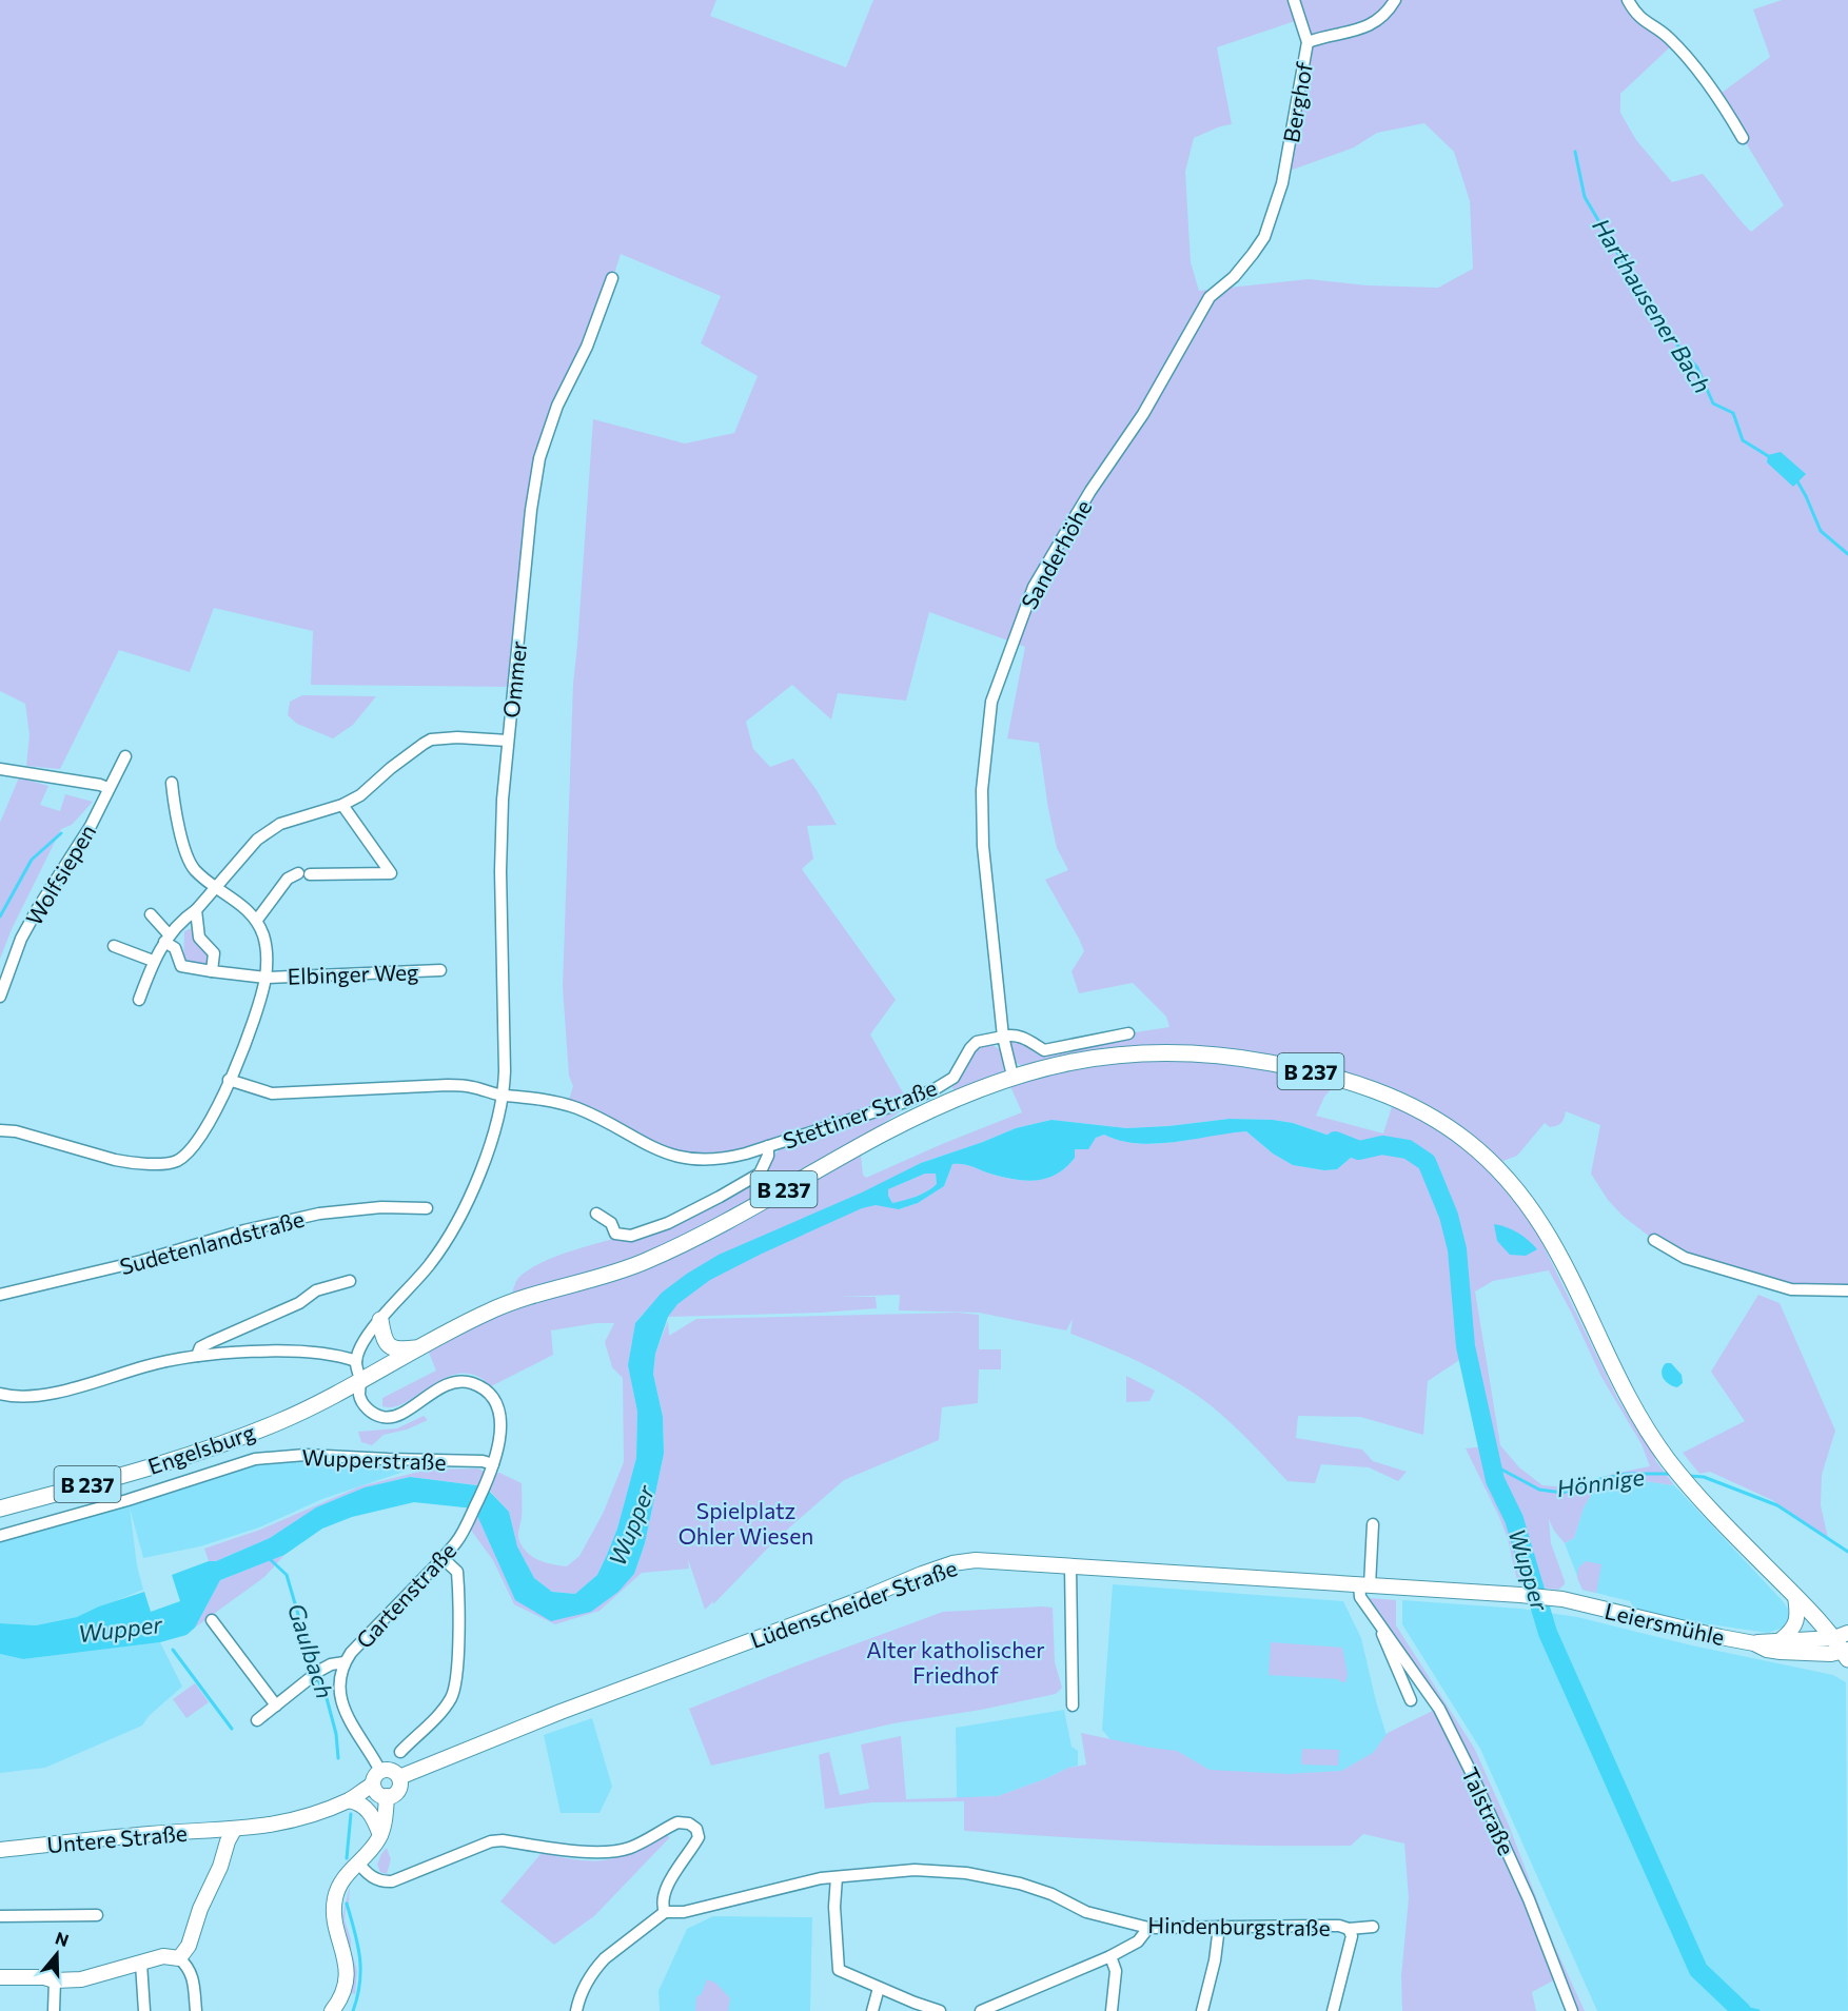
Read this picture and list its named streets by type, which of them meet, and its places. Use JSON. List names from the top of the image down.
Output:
{
  "streets": {
    "main road": [
      "B 237",
      "Engelsburg",
      "Lüdenscheider Straße",
      "Leiersmühle",
      "Untere Straße"
    ],
    "street": [
      "Berghof",
      "Sanderhöhe",
      "Ommer",
      "Wolfsiepen",
      "Elbinger Weg",
      "Stettiner Straße",
      "Sudetenlandstraße",
      "Wupperstraße",
      "Gartenstraße",
      "Talstraße",
      "Hindenburgstraße"
    ]
  },
  "crossings": [
    ["Berghof", "Sanderhöhe"],
    ["Sanderhöhe", "Stettiner Straße"],
    ["Ommer", "Stettiner Straße"],
    ["B 237", "Engelsburg"],
    ["B 237", "Gartenstraße"],
    ["B 237", "Leiersmühle"],
    ["Engelsburg", "Gartenstraße"],
    ["Wupperstraße", "Gartenstraße"],
    ["Gartenstraße", "Lüdenscheider Straße"],
    ["Lüdenscheider Straße", "Leiersmühle"],
    ["Lüdenscheider Straße", "Talstraße"]
  ],
  "water": [
    "Harthausener Bach",
    "Hönnige",
    "Wupper",
    "Gaulbach"
  ],
  "parks": ["Spielplatz Ohler Wiesen", "Alter katholischer Friedhof"],
  "north": "top"
}
